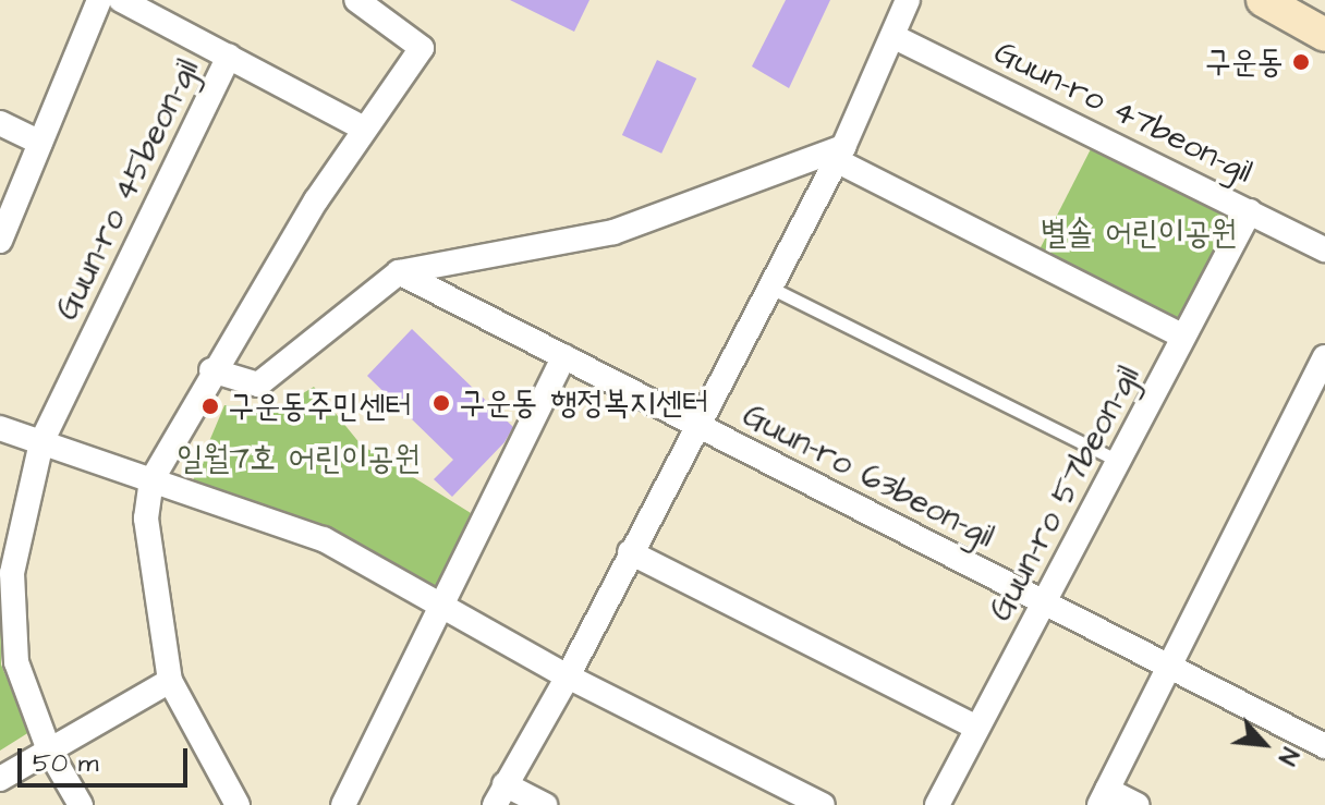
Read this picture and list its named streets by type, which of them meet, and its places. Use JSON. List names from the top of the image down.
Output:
{
  "streets": {
    "street": [
      "Guun-ro 47beon-gil",
      "Guun-ro 45beon-gil",
      "Guun-ro 63beon-gil",
      "Guun-ro 57beon-gil"
    ]
  },
  "crossings": [
    ["Guun-ro 47beon-gil", "Guun-ro 57beon-gil"],
    ["Guun-ro 63beon-gil", "Guun-ro 57beon-gil"]
  ],
  "parks": ["별솔 어린이공원", "일월7호 어린이공원"],
  "places": ["구운동", "구운동 행정복지센터", "구운동주민센터"],
  "scale_bar": "50 m",
  "north": "bottom right"
}
